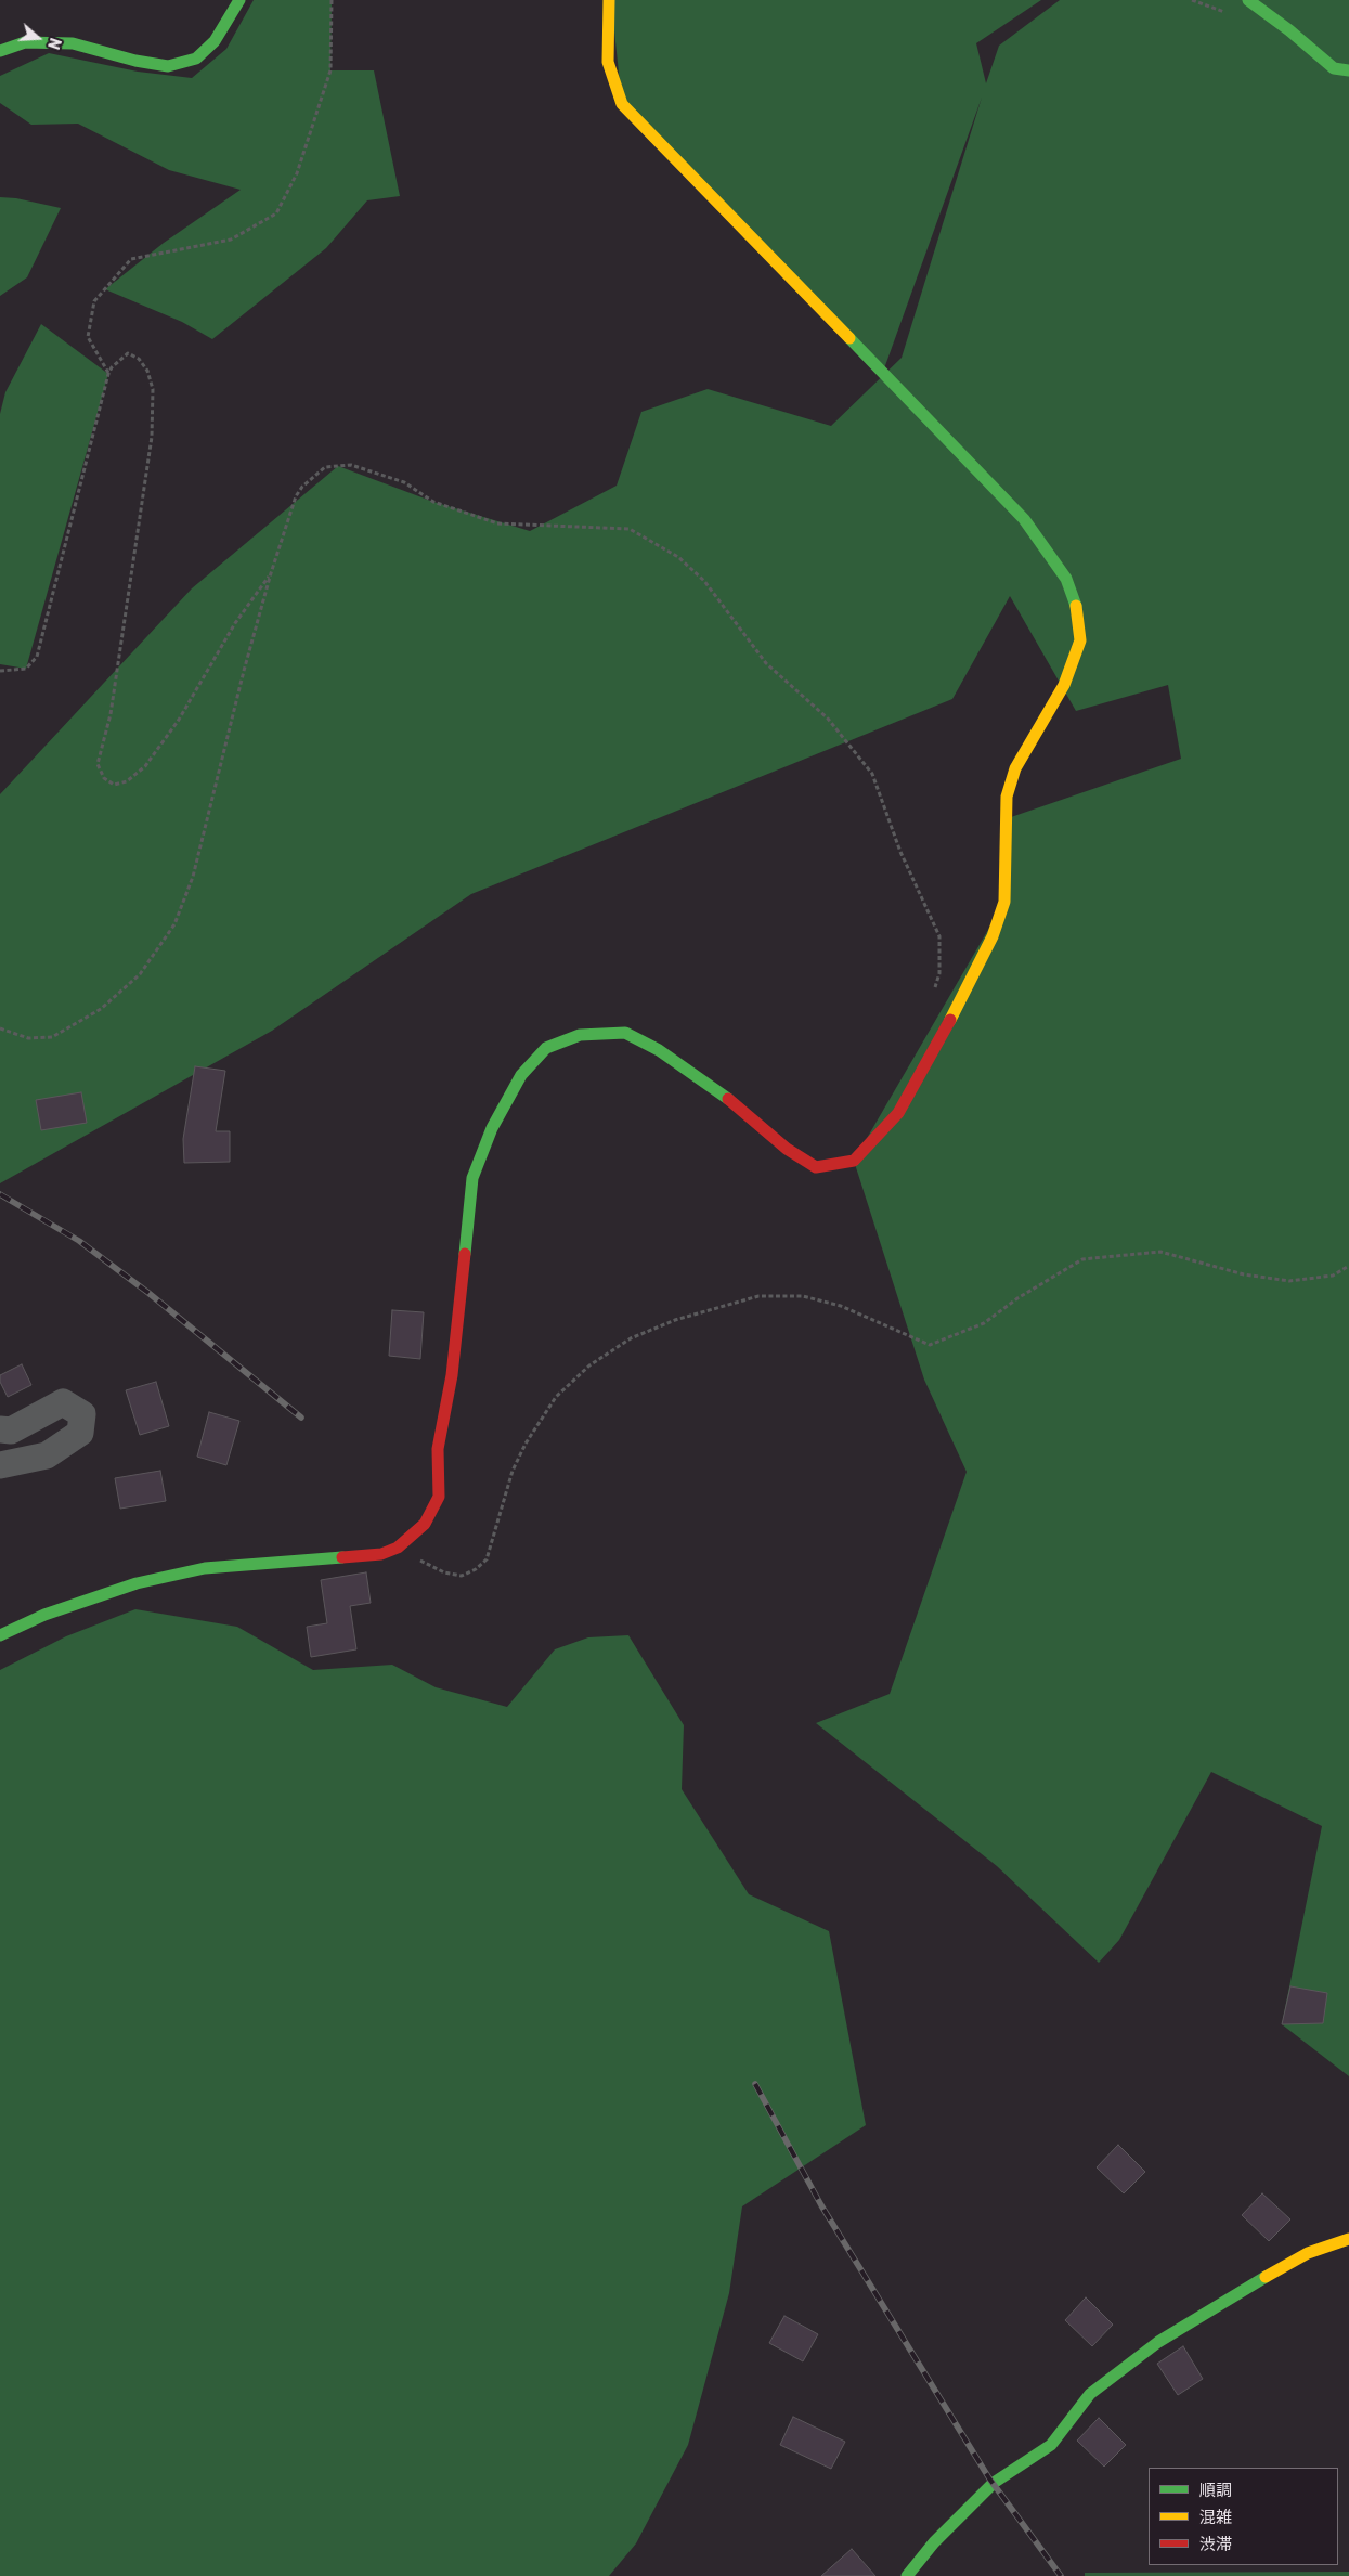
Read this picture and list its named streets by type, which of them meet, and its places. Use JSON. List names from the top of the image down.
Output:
{
  "legend": ["順調", "混雑", "渋滞"],
  "north": "right"
}
